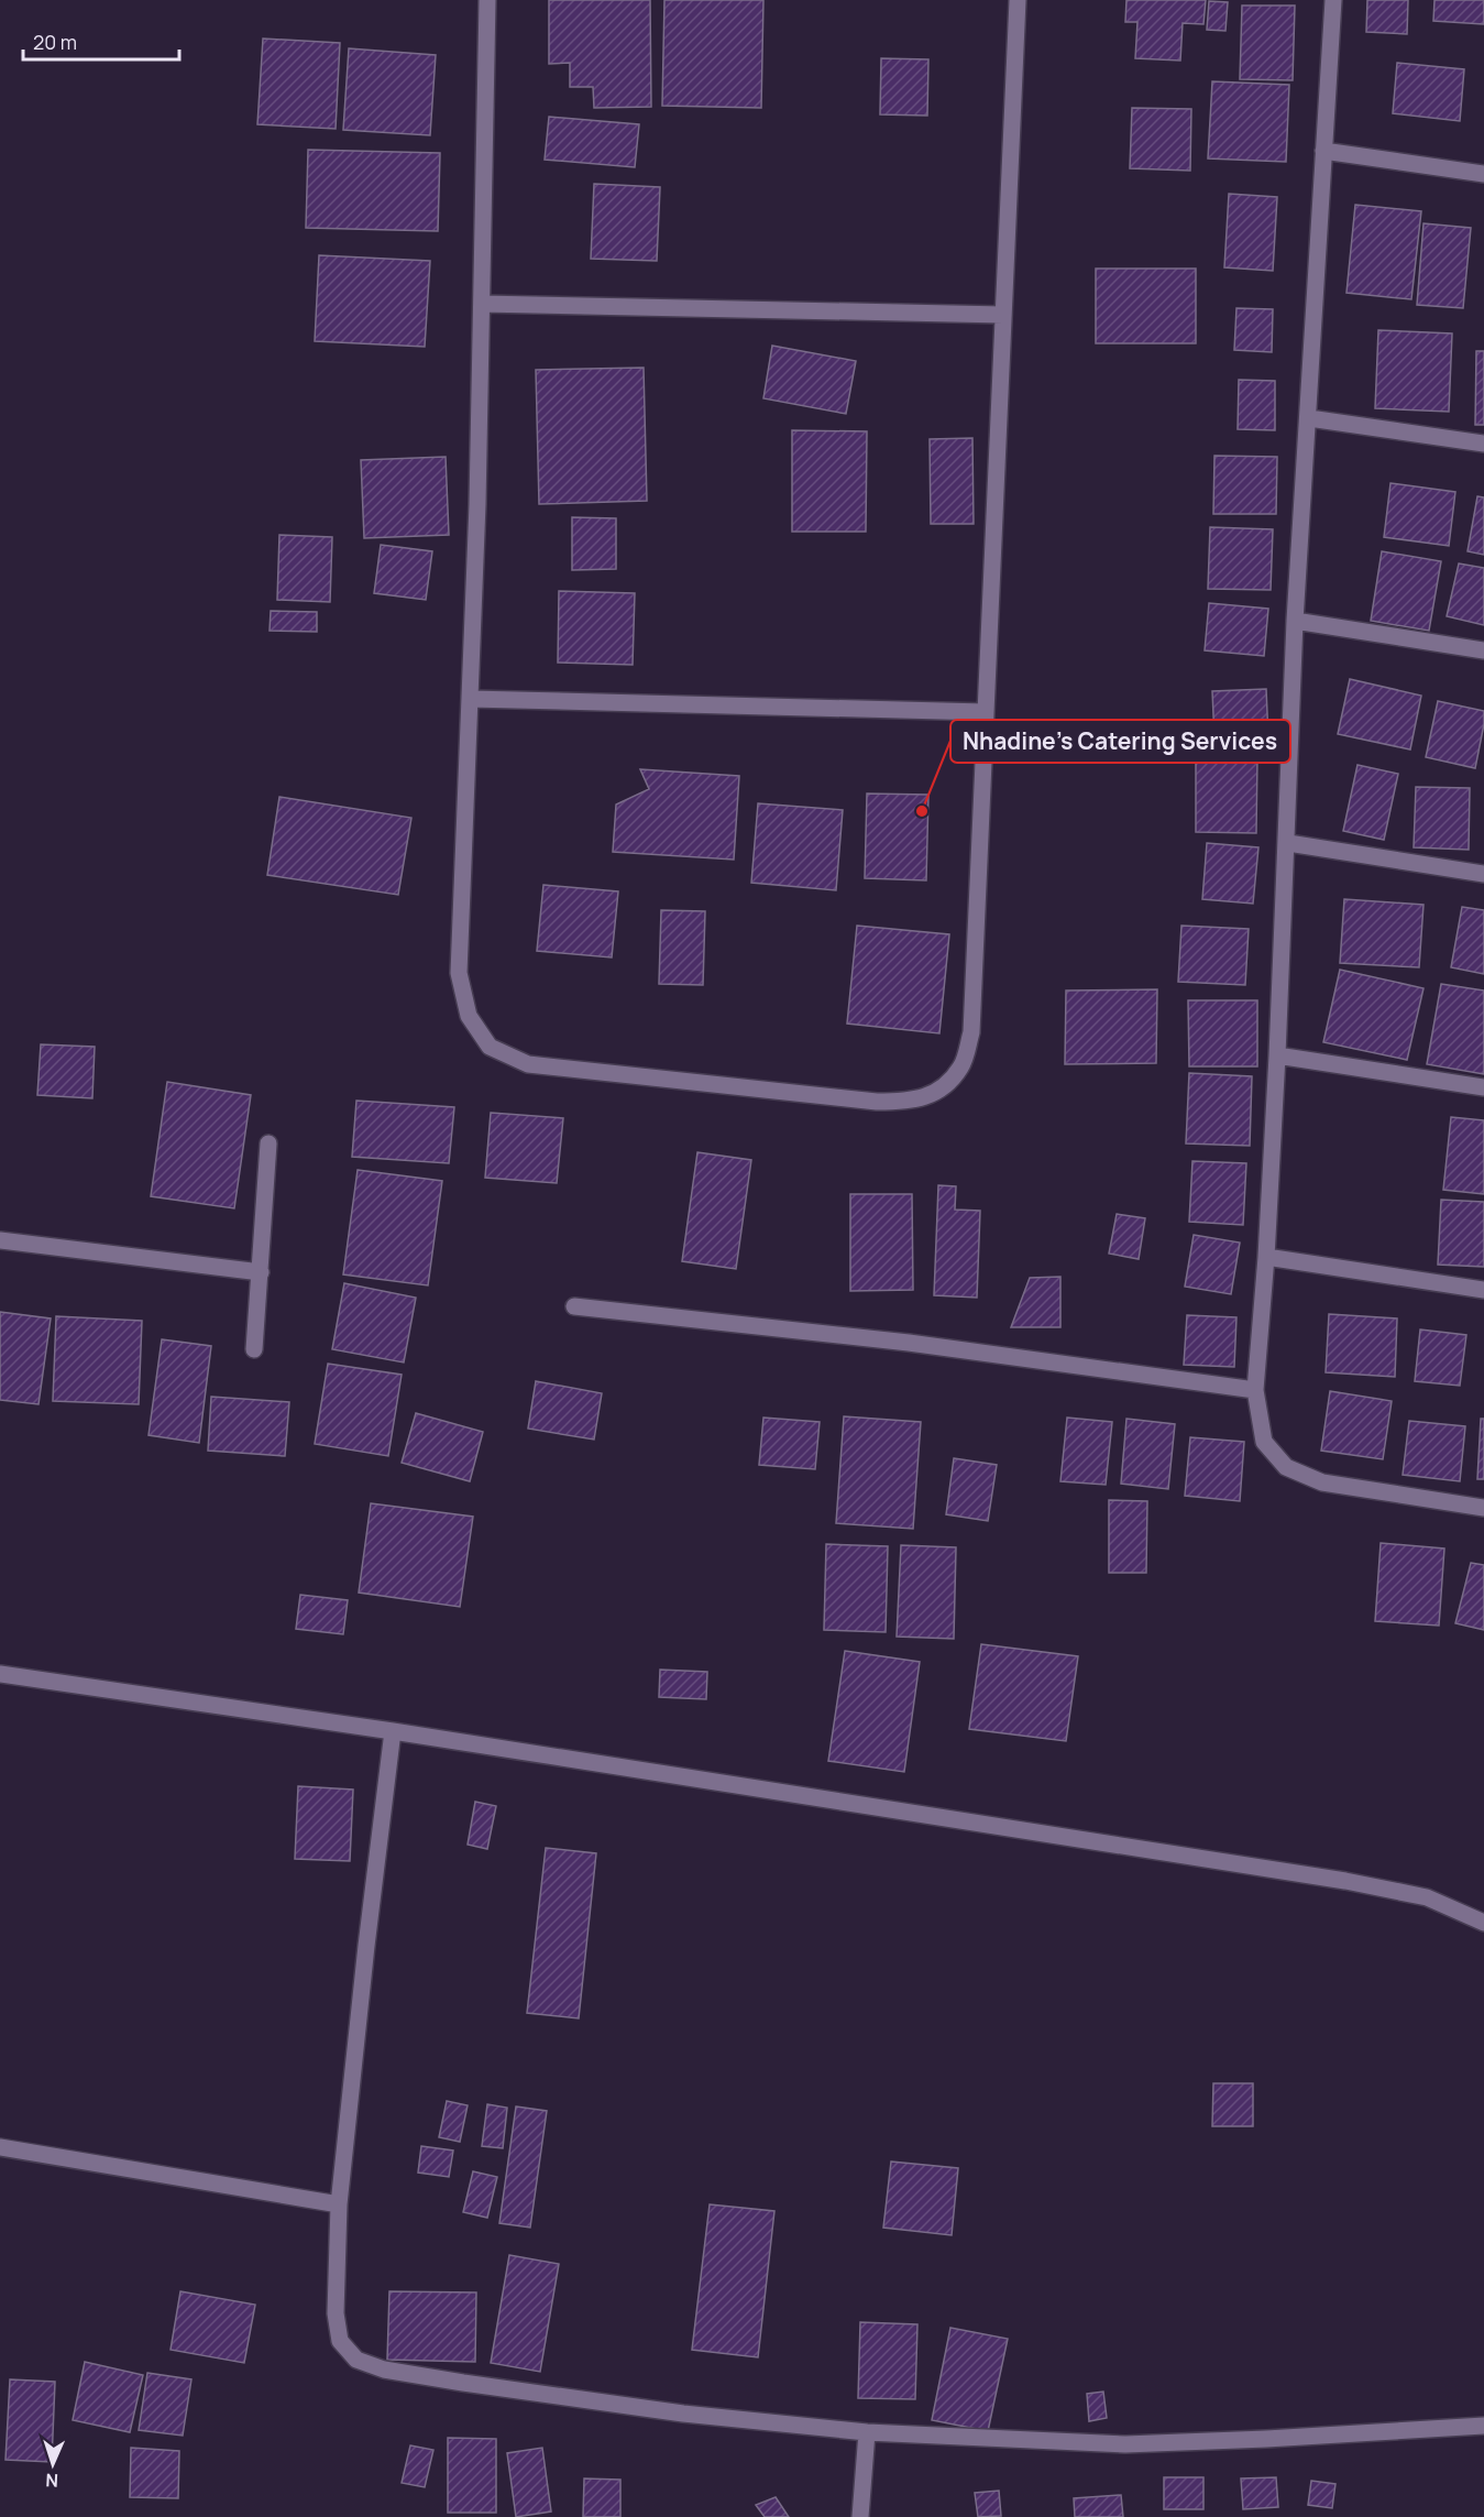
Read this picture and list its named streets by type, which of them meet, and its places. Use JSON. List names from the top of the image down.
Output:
{
  "places": ["Nhadine's Catering Services"],
  "scale_bar": "20 m",
  "north": "bottom"
}
